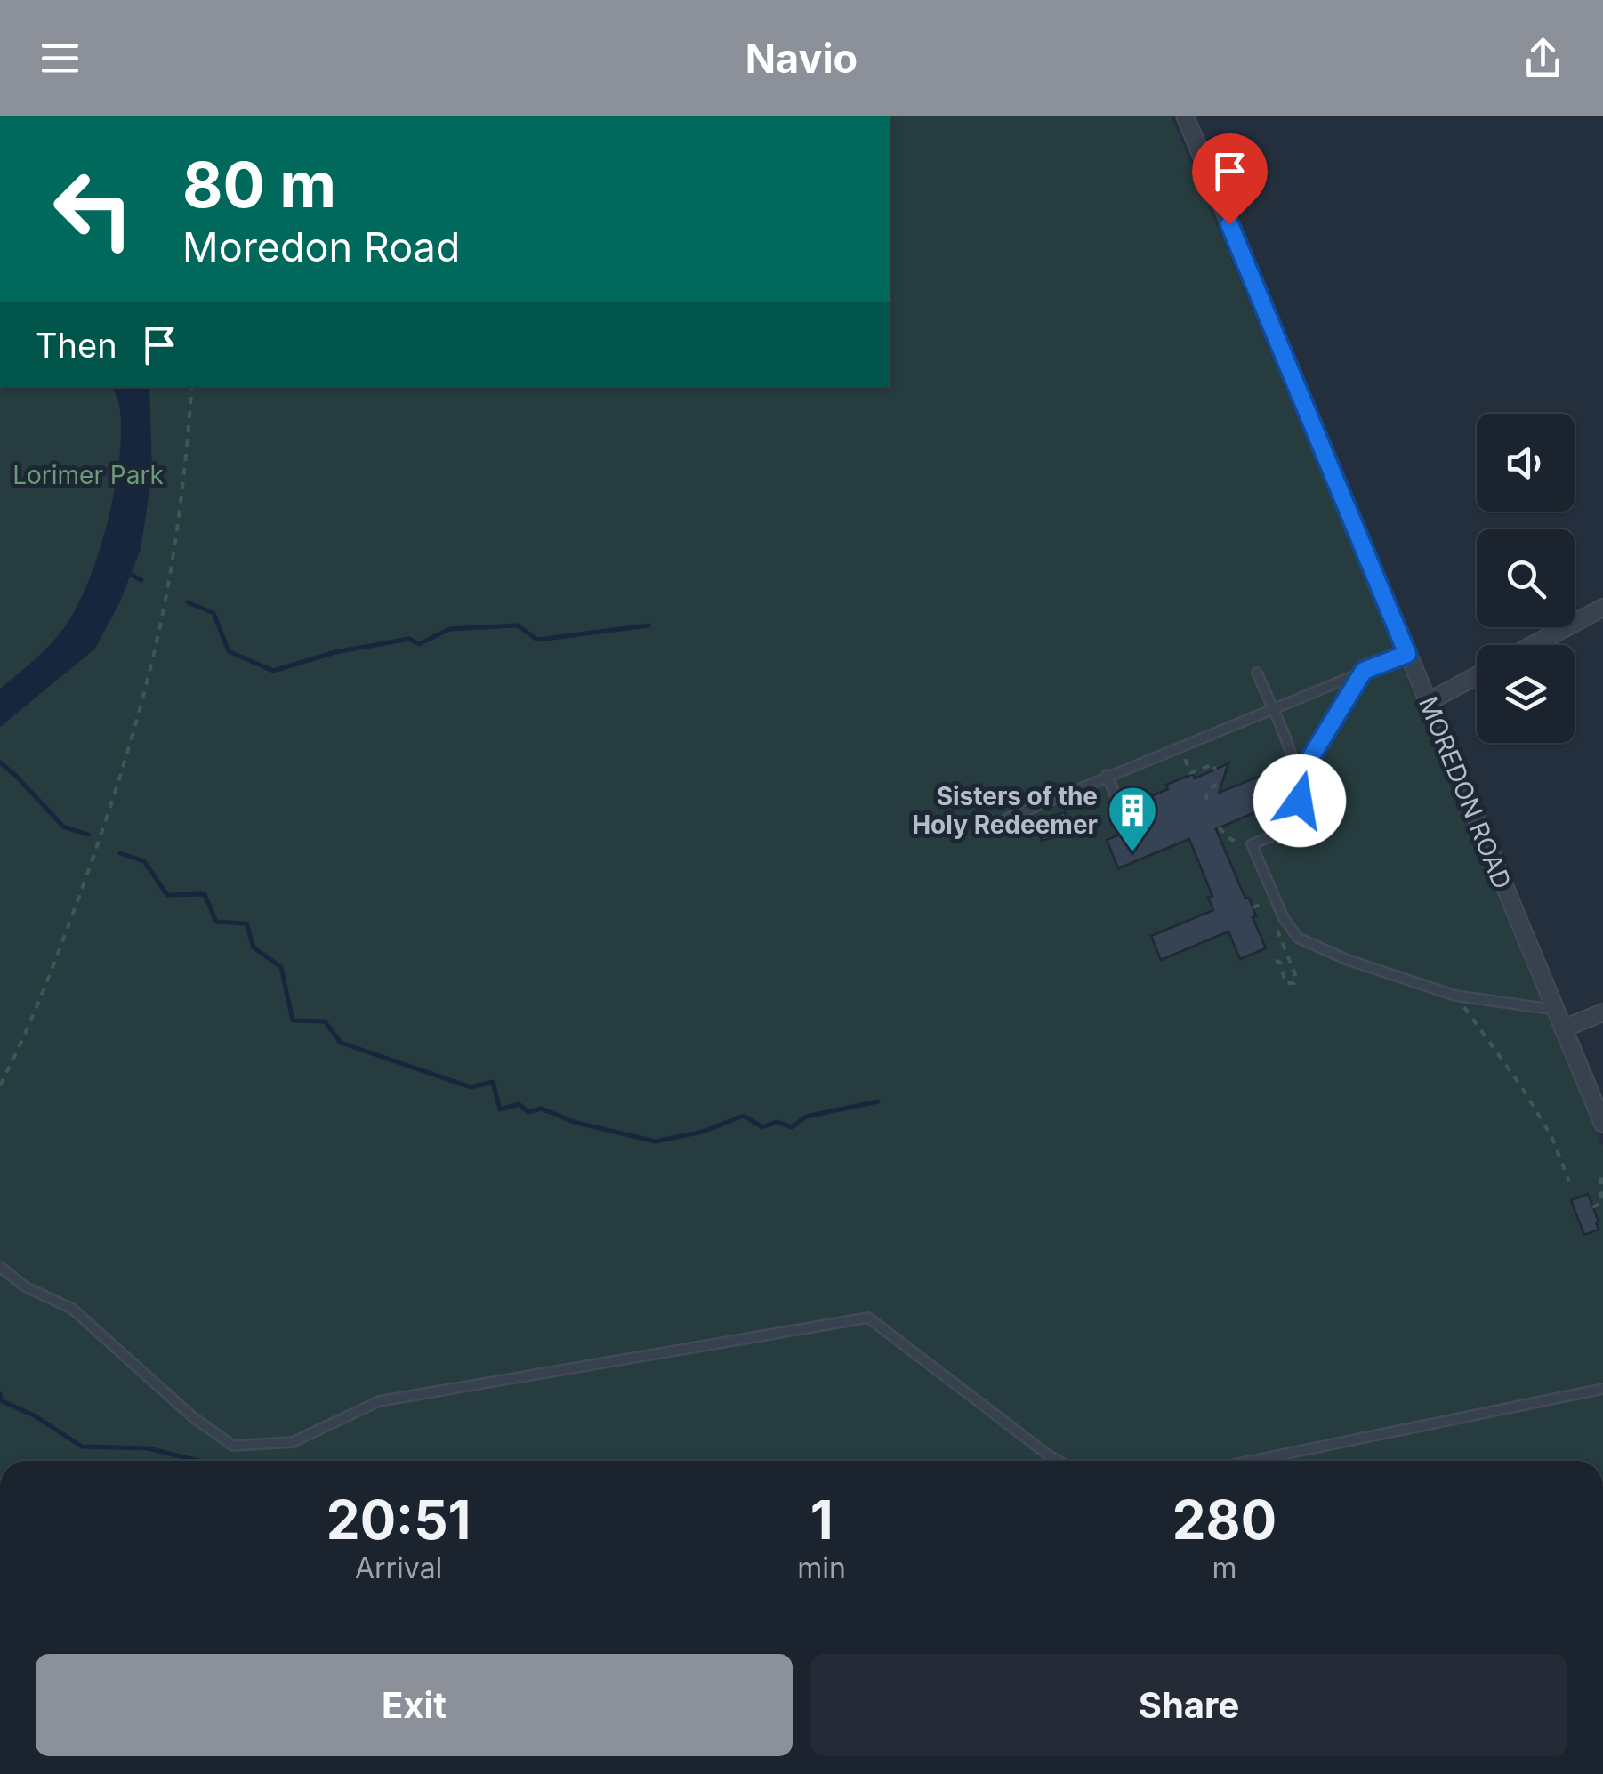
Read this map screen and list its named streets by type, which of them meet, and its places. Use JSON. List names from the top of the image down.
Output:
{
  "streets": {
    "street": ["MOREDON ROAD"]
  },
  "parks": ["Lorimer Park"],
  "places": {
    "building": ["Sisters of the Holy Redeemer"]
  },
  "page": {
    "header": "Navio",
    "turn": ["80 m", "Moredon Road"],
    "then": "Then",
    "eta": [
      "20:51",
      "Arrival",
      "1",
      "min",
      "280",
      "m"
    ],
    "buttons": ["Exit", "Share"]
  }
}
